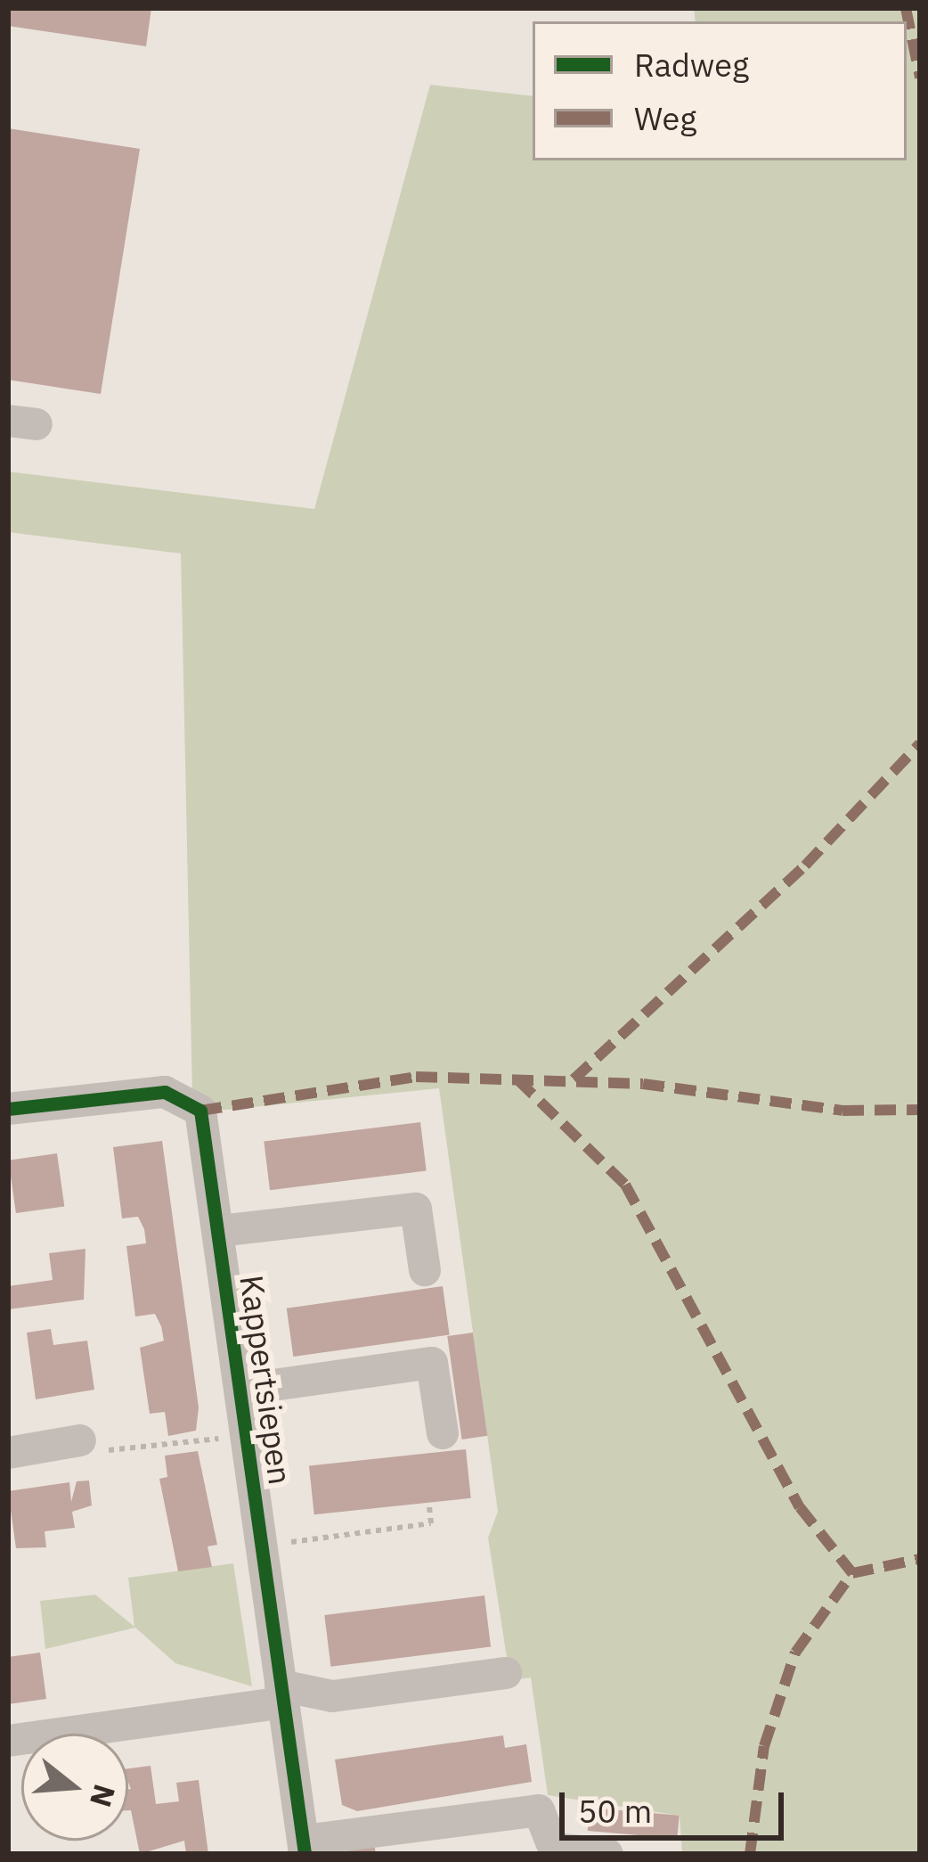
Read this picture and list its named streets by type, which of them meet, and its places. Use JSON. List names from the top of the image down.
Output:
{
  "streets": {
    "street": ["Kappertsiepen"]
  },
  "legend": ["Radweg", "Weg"],
  "scale_bar": "50 m",
  "north": "right"
}
